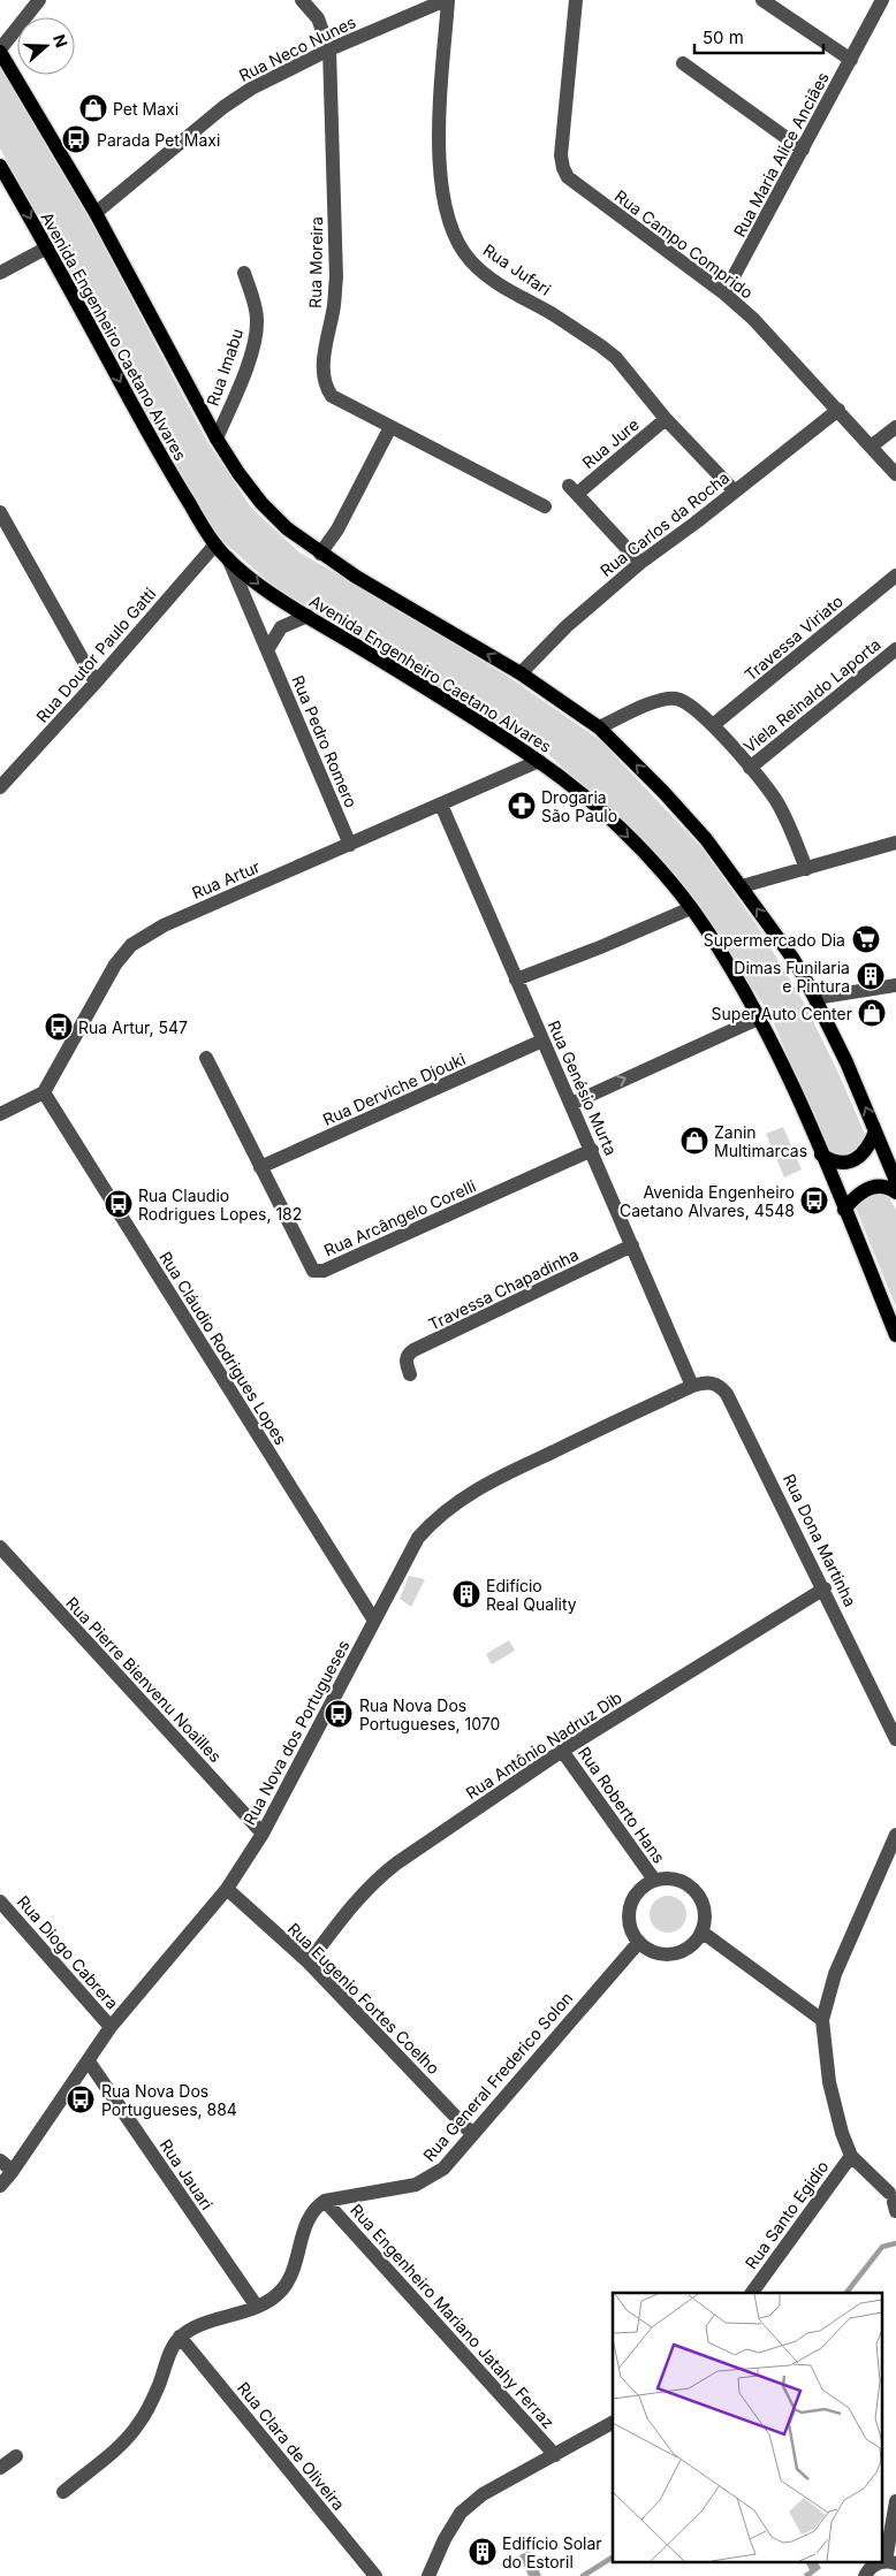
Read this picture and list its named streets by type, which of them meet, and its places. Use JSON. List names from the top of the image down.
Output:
{
  "streets": {
    "main road": ["Avenida Engenheiro Caetano Alvares"],
    "street": [
      "Rua Neco Nunes",
      "Rua Maria Alice Anciães",
      "Rua Campo Comprido",
      "Rua Moreira",
      "Rua Jufari",
      "Rua Imabu",
      "Rua Jure",
      "Rua Carlos da Rocha",
      "Travessa Viriato",
      "Rua Doutor Paulo Gatti",
      "Viela Reinaldo Laporta",
      "Rua Pedro Romero",
      "Rua Artur",
      "Rua Genésio Murta",
      "Rua Derviche Djouki",
      "Rua Arcângelo Corelli",
      "Travessa Chapadinha",
      "Rua Cláudio Rodrigues Lopes",
      "Rua Dona Martinha",
      "Rua Pierre Bienvenu Noailles",
      "Rua Nova dos Portugueses",
      "Rua Antônio Nadruz Dib",
      "Rua Roberto Hans",
      "Rua Diogo Cabrera",
      "Rua Eugenio Fortes Coelho",
      "Rua General Frederico Solon",
      "Rua Jauari",
      "Rua Santo Egidio",
      "Rua Engenheiro Mariano Jatahy Ferraz",
      "Rua Clara de Oliveira"
    ]
  },
  "crossings": [
    ["Rua Neco Nunes", "Rua Moreira"],
    ["Rua Neco Nunes", "Rua Jufari"],
    ["Rua Maria Alice Anciães", "Rua Campo Comprido"],
    ["Rua Campo Comprido", "Rua Carlos da Rocha"],
    ["Rua Jufari", "Rua Jure"],
    ["Rua Jufari", "Rua Carlos da Rocha"],
    ["Avenida Engenheiro Caetano Alvares", "Rua Doutor Paulo Gatti"],
    ["Avenida Engenheiro Caetano Alvares", "Rua Pedro Romero"],
    ["Avenida Engenheiro Caetano Alvares", "Rua Artur"],
    ["Rua Jure", "Rua Carlos da Rocha"],
    ["Rua Pedro Romero", "Rua Artur"],
    ["Rua Artur", "Rua Genésio Murta"],
    ["Rua Artur", "Rua Cláudio Rodrigues Lopes"],
    ["Rua Genésio Murta", "Rua Derviche Djouki"],
    ["Rua Genésio Murta", "Rua Arcângelo Corelli"],
    ["Rua Genésio Murta", "Travessa Chapadinha"],
    ["Rua Genésio Murta", "Rua Dona Martinha"],
    ["Rua Genésio Murta", "Rua Nova dos Portugueses"],
    ["Rua Derviche Djouki", "Rua Arcângelo Corelli"],
    ["Rua Cláudio Rodrigues Lopes", "Rua Nova dos Portugueses"],
    ["Rua Dona Martinha", "Rua Nova dos Portugueses"],
    ["Rua Dona Martinha", "Rua Antônio Nadruz Dib"],
    ["Rua Pierre Bienvenu Noailles", "Rua Nova dos Portugueses"],
    ["Rua Nova dos Portugueses", "Rua Diogo Cabrera"],
    ["Rua Nova dos Portugueses", "Rua Eugenio Fortes Coelho"],
    ["Rua Nova dos Portugueses", "Rua Jauari"],
    ["Rua Antônio Nadruz Dib", "Rua Roberto Hans"],
    ["Rua Antônio Nadruz Dib", "Rua Eugenio Fortes Coelho"],
    ["Rua Roberto Hans", "Rua General Frederico Solon"],
    ["Rua Eugenio Fortes Coelho", "Rua General Frederico Solon"],
    ["Rua General Frederico Solon", "Rua Engenheiro Mariano Jatahy Ferraz"]
  ],
  "places": {
    "shop": ["Pet Maxi", "Super Auto Center", "Zanin Multimarcas"],
    "bus stop": [
      "Parada Pet Maxi",
      "Rua Artur, 547",
      "Avenida Engenheiro Caetano Alvares, 4548",
      "Rua Claudio Rodrigues Lopes, 182",
      "Rua Nova Dos Portugueses, 1070",
      "Rua Nova Dos Portugueses, 884"
    ],
    "pharmacy": ["Drogaria São Paulo"],
    "supermarket": ["Supermercado Dia"],
    "building": ["Dimas Funilaria e Pintura", "Edifício Real Quality", "Edifício Solar do Estoril"]
  },
  "scale_bar": "50 m",
  "north": "right"
}
